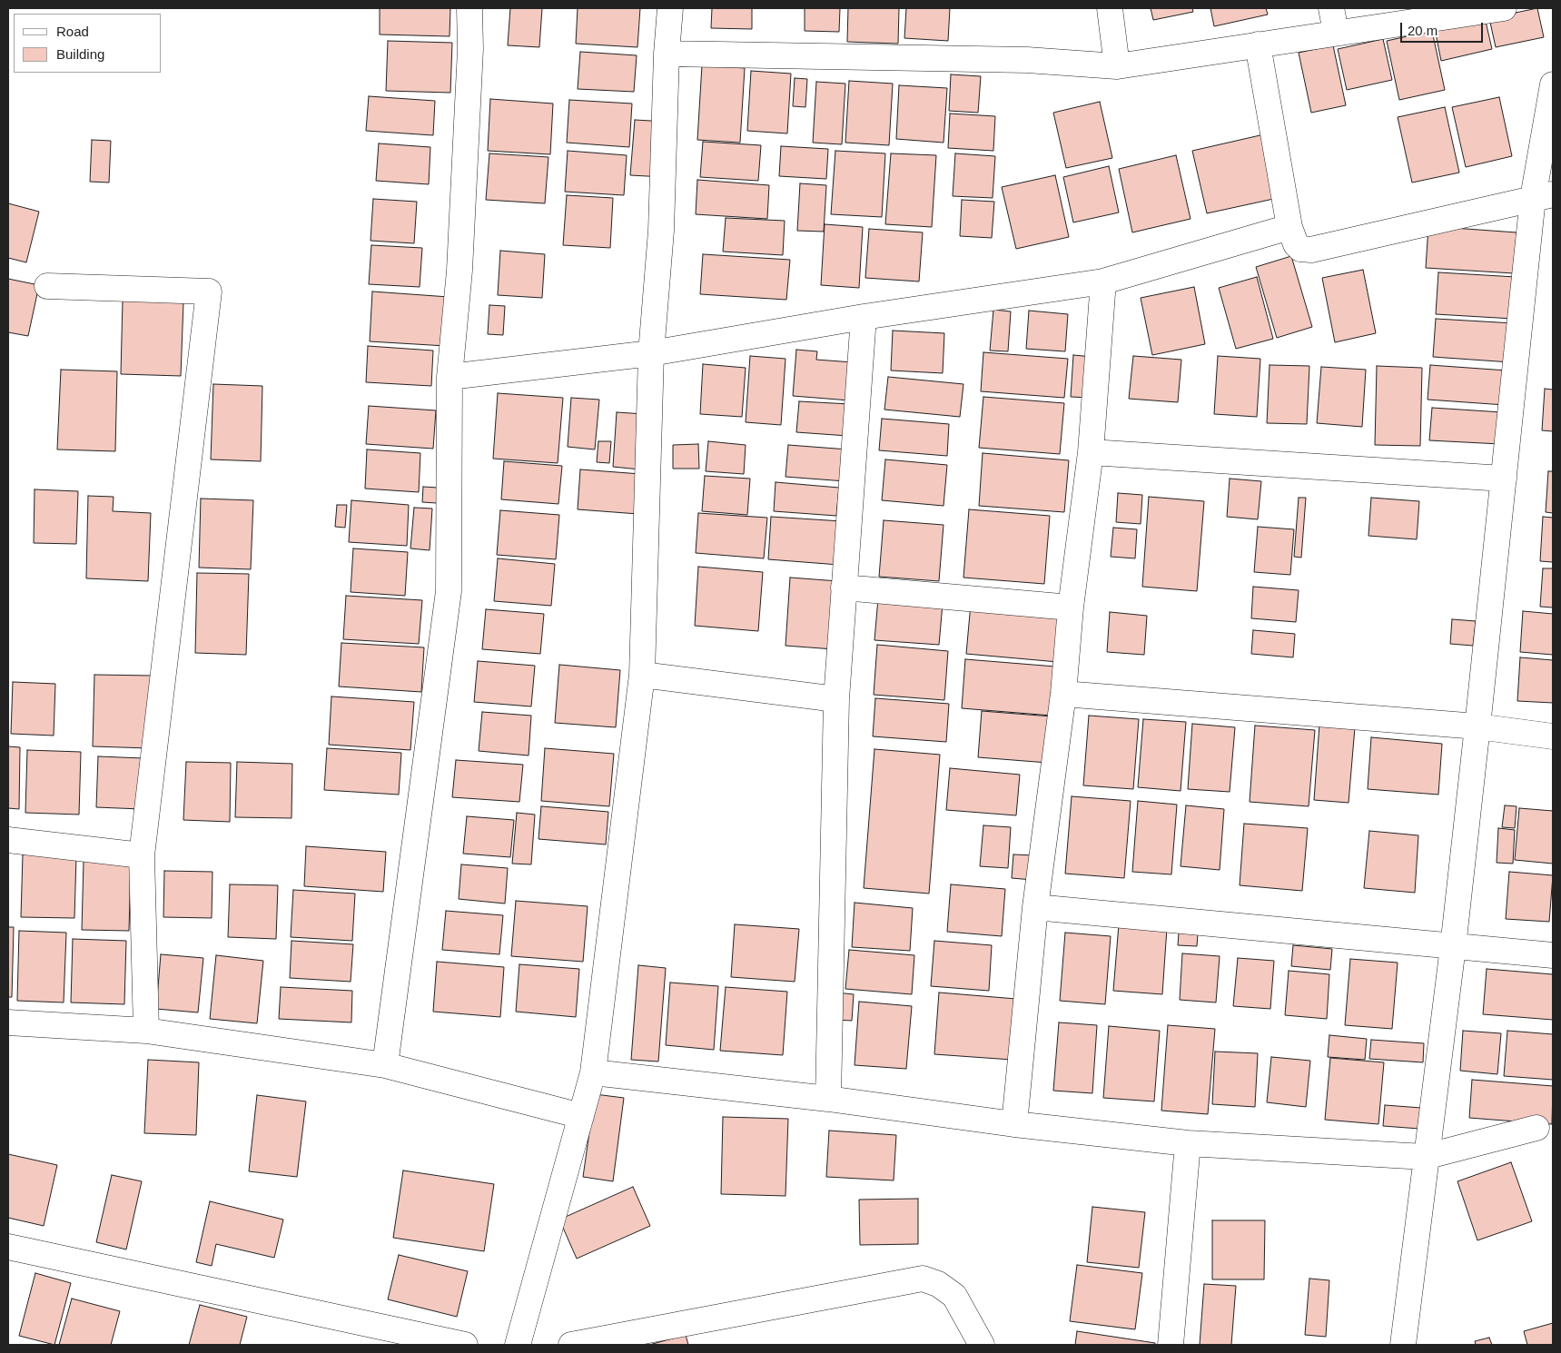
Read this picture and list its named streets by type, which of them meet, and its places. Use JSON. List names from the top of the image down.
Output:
{
  "legend": ["Road", "Building"],
  "scale_bar": "20 m"
}
